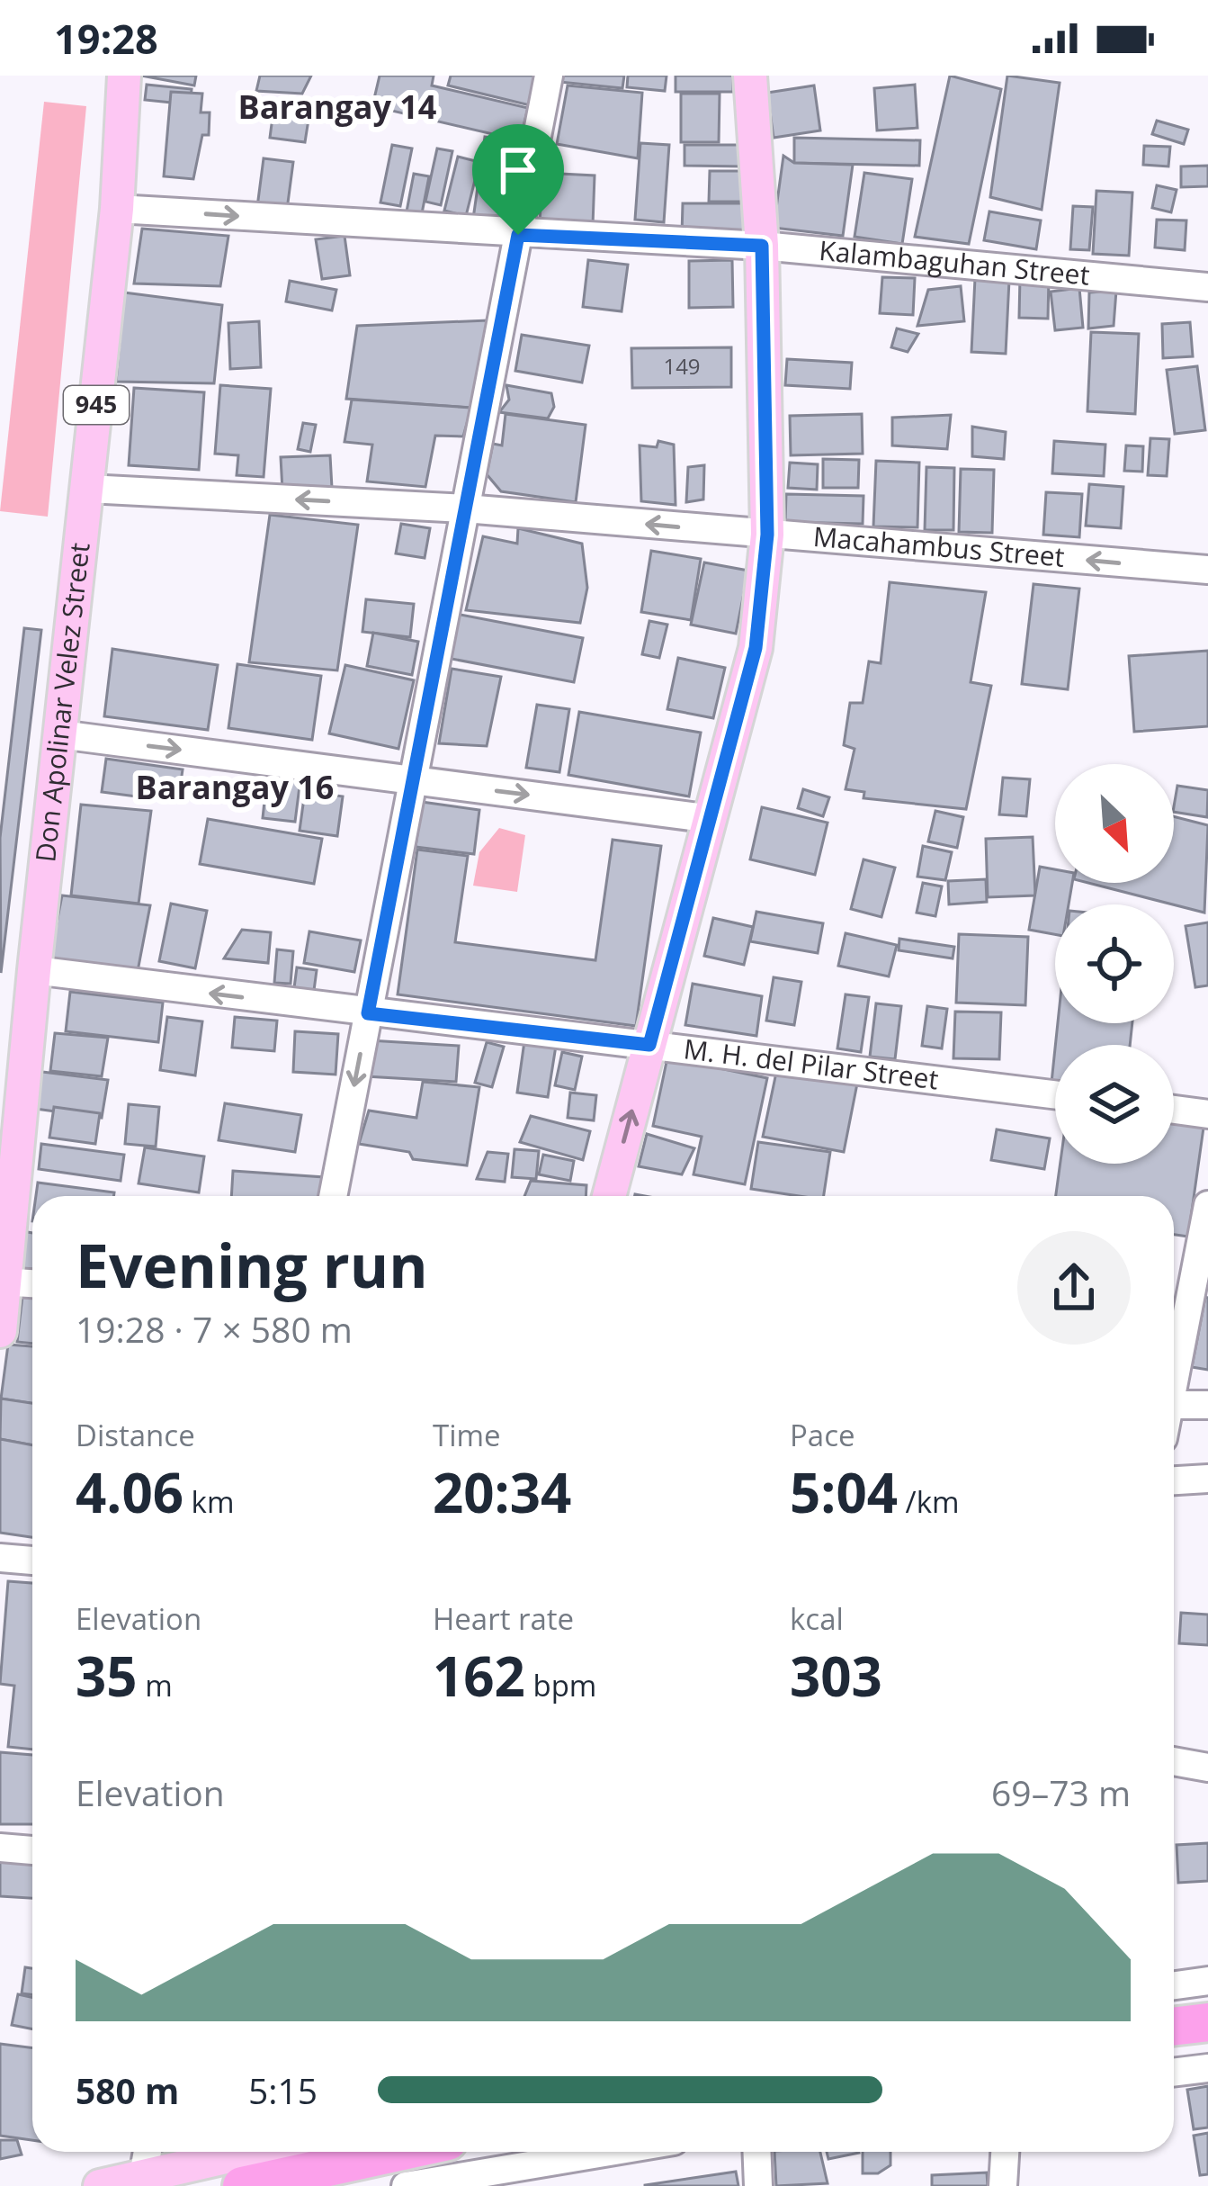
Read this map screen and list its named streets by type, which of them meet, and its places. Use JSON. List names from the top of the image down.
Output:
{
  "streets": {
    "main road": ["945", "Don Apolinar Velez Street"],
    "street": ["Kalambaguhan Street", "Macahambus Street", "M. H. del Pilar Street"]
  },
  "crossings": [
    ["Kalambaguhan Street", "Don Apolinar Velez Street"],
    ["Macahambus Street", "Don Apolinar Velez Street"],
    ["Don Apolinar Velez Street", "M. H. del Pilar Street"]
  ],
  "one_way": ["Kalambaguhan Street", "Macahambus Street"],
  "districts": ["Barangay 14", "Barangay 16"],
  "house_numbers": ["149"],
  "north": "bottom right",
  "page": {
    "status": "19:28",
    "heading": ["Evening run", "19:28 · 7 × 580 m"],
    "stats": [
      ["Distance", "4.06 km"],
      ["Time", "20:34"],
      ["Pace", "5:04 /km"],
      ["Elevation", "35 m"],
      ["Heart rate", "162 bpm"],
      ["kcal", "303"]
    ],
    "chart": ["Elevation", "69–73 m"],
    "list": [
      {
        "name": "580 m",
        "note": "5:15"
      }
    ]
  }
}
